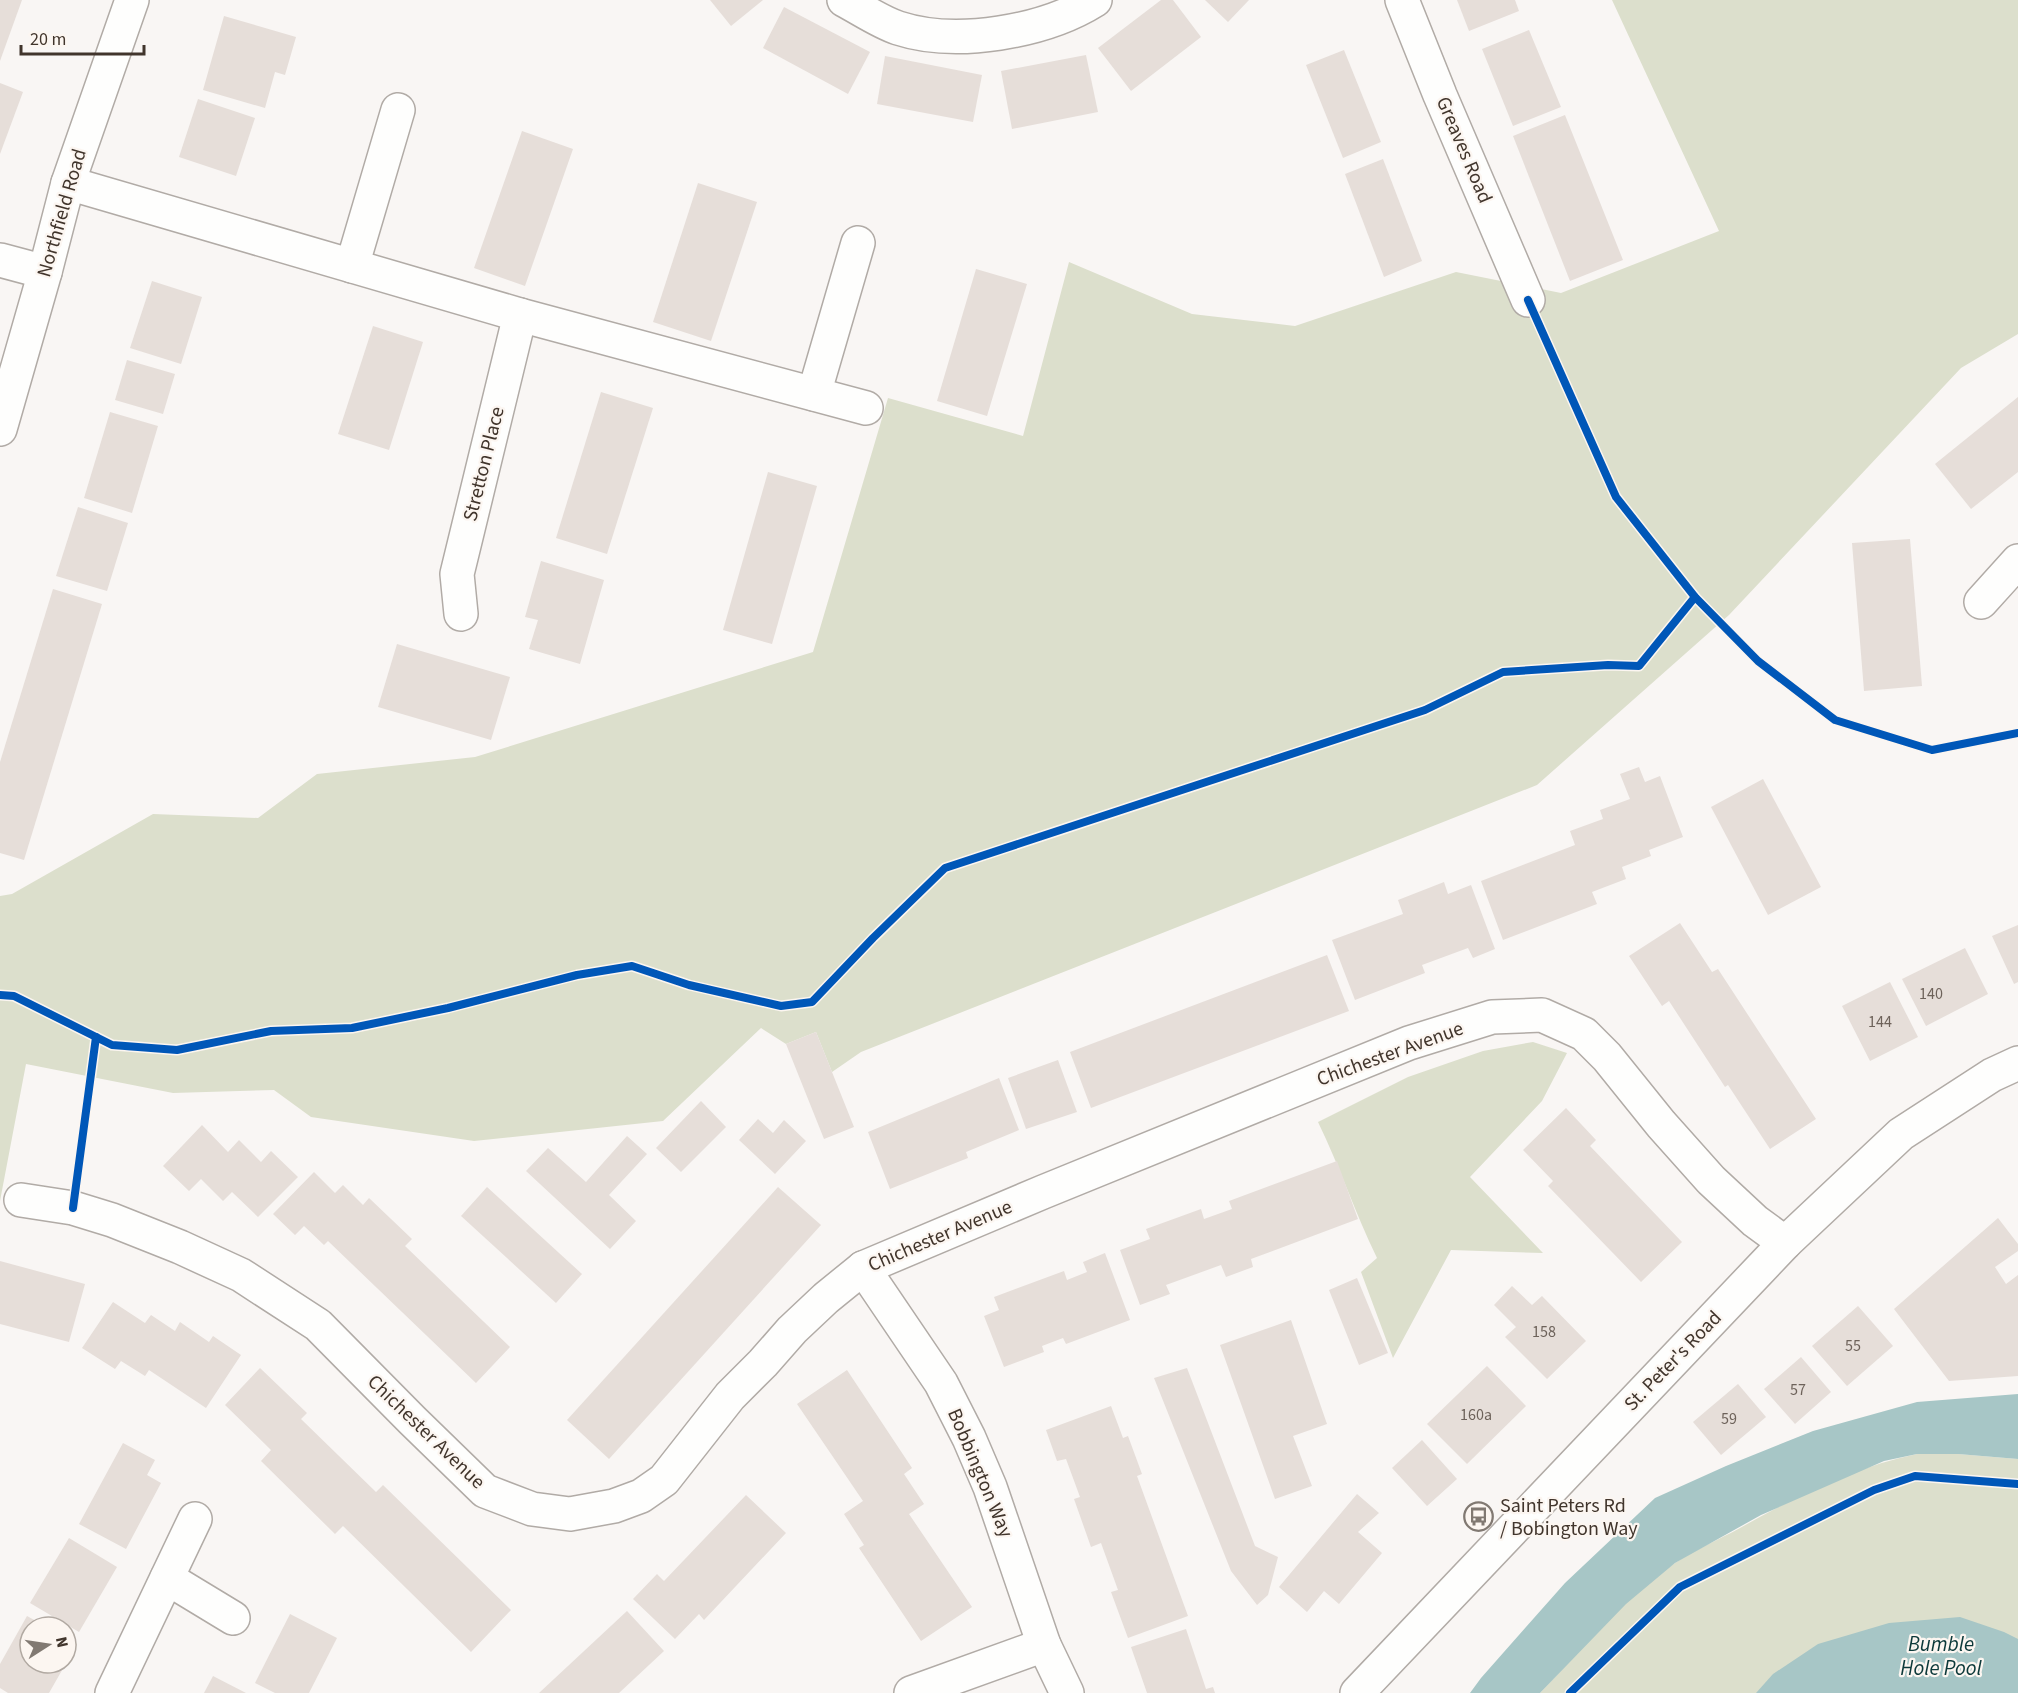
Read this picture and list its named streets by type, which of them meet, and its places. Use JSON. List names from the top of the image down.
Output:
{
  "streets": {
    "street": [
      "Greaves Road",
      "Northfield Road",
      "Stretton Place",
      "Chichester Avenue",
      "St. Peter's Road",
      "Bobbington Way"
    ]
  },
  "crossings": [
    ["Chichester Avenue", "St. Peter's Road"],
    ["Chichester Avenue", "Bobbington Way"]
  ],
  "water": ["Bumble Hole Pool"],
  "places": {
    "bus stop": ["Saint Peters Rd / Bobington Way"]
  },
  "house_numbers": [
    "140",
    "144",
    "158",
    "55",
    "57",
    "160a",
    "59"
  ],
  "scale_bar": "20 m",
  "north": "right"
}
